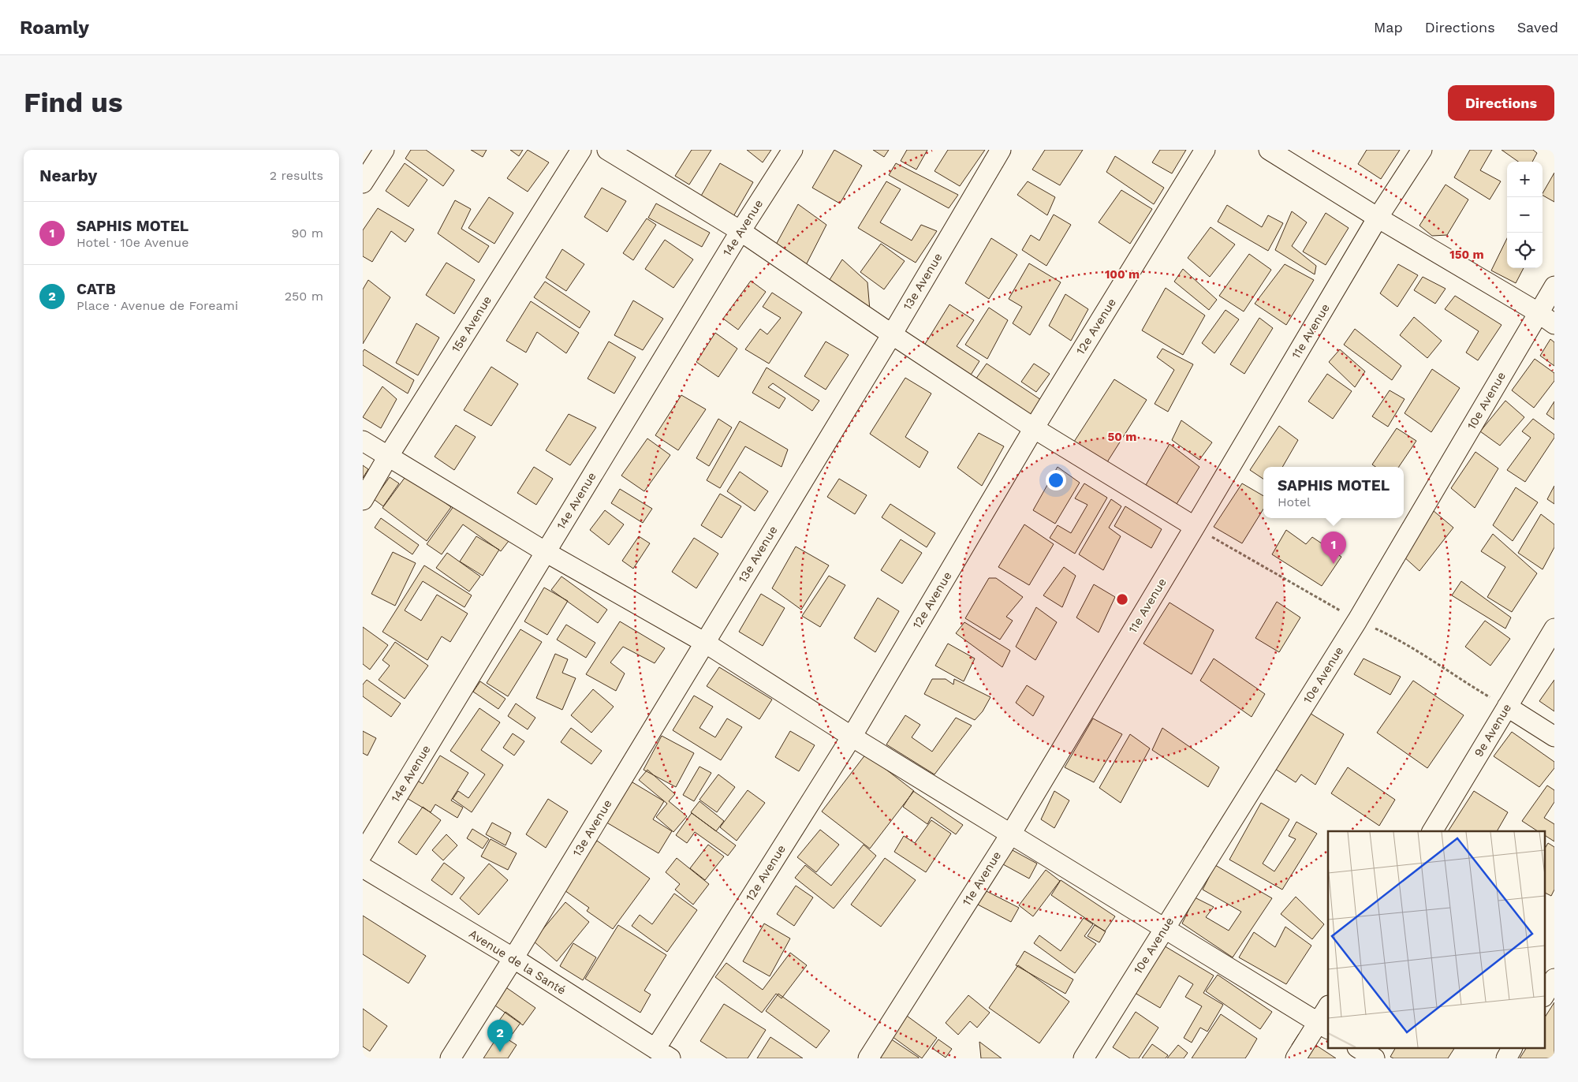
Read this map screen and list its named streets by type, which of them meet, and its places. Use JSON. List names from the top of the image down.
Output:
{
  "streets": {
    "street": [
      "14e Avenue",
      "13e Avenue",
      "15e Avenue",
      "12e Avenue",
      "11e Avenue",
      "10e Avenue",
      "9e Avenue",
      "Avenue de la Santé"
    ]
  },
  "crossings": [
    ["13e Avenue", "Avenue de la Santé"],
    ["12e Avenue", "Avenue de la Santé"]
  ],
  "page": {
    "header": "Roamly",
    "nav": ["Map", "Directions", "Saved"],
    "buttons": "Directions",
    "title": "Find us",
    "heading": ["Nearby", "2 results"],
    "map_buttons": ["+", "−"],
    "list": [
      {
        "mark": "1",
        "name": "SAPHIS MOTEL",
        "note": "Hotel · 10e Avenue",
        "value": "90 m"
      },
      {
        "mark": "2",
        "name": "CATB",
        "note": "Place · Avenue de Foreami",
        "value": "250 m"
      }
    ],
    "popup": ["SAPHIS MOTEL", "Hotel"],
    "pins": ["1", "2"]
  },
  "rings": ["150 m", "100 m", "50 m"]
}
